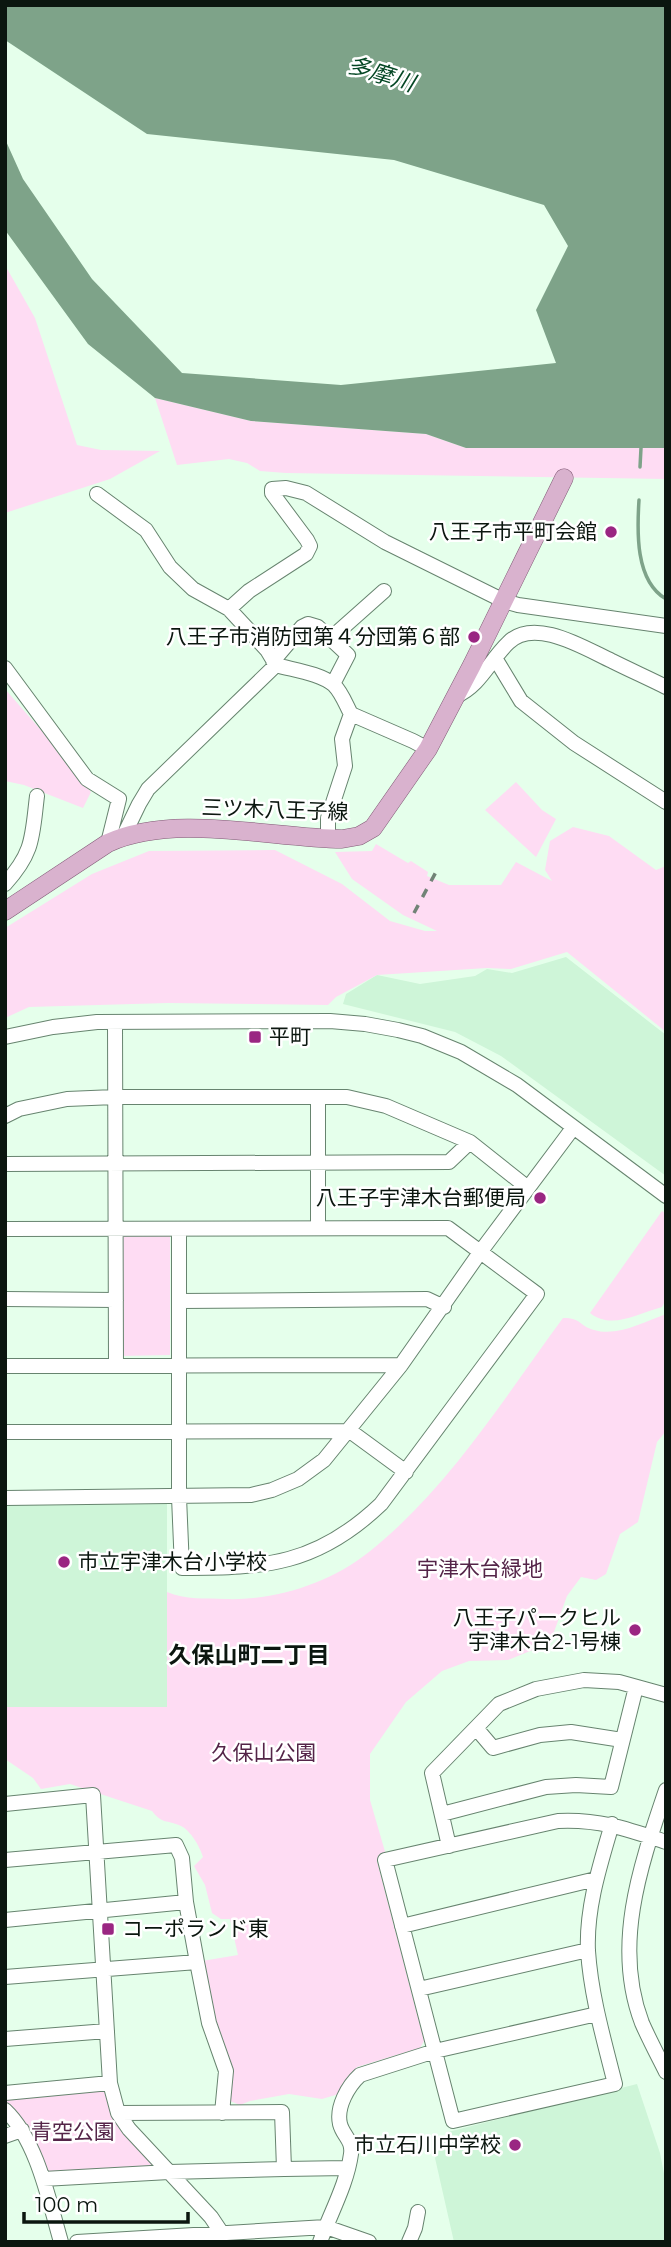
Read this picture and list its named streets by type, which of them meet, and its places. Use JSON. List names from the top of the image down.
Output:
{
  "streets": {
    "main road": ["三ツ木八王子線"]
  },
  "districts": ["久保山町二丁目"],
  "water": ["多摩川"],
  "parks": ["宇津木台緑地", "久保山公園", "青空公園"],
  "places": {
    "other": [
      "八王子市平町会館",
      "八王子市消防団第４分団第６部",
      "八王子宇津木台郵便局",
      "市立宇津木台小学校",
      "八王子パークヒル 宇津木台2-1号棟",
      "市立石川中学校"
    ],
    "transit": ["平町", "コーポランド東"]
  },
  "scale_bar": "100 m"
}
